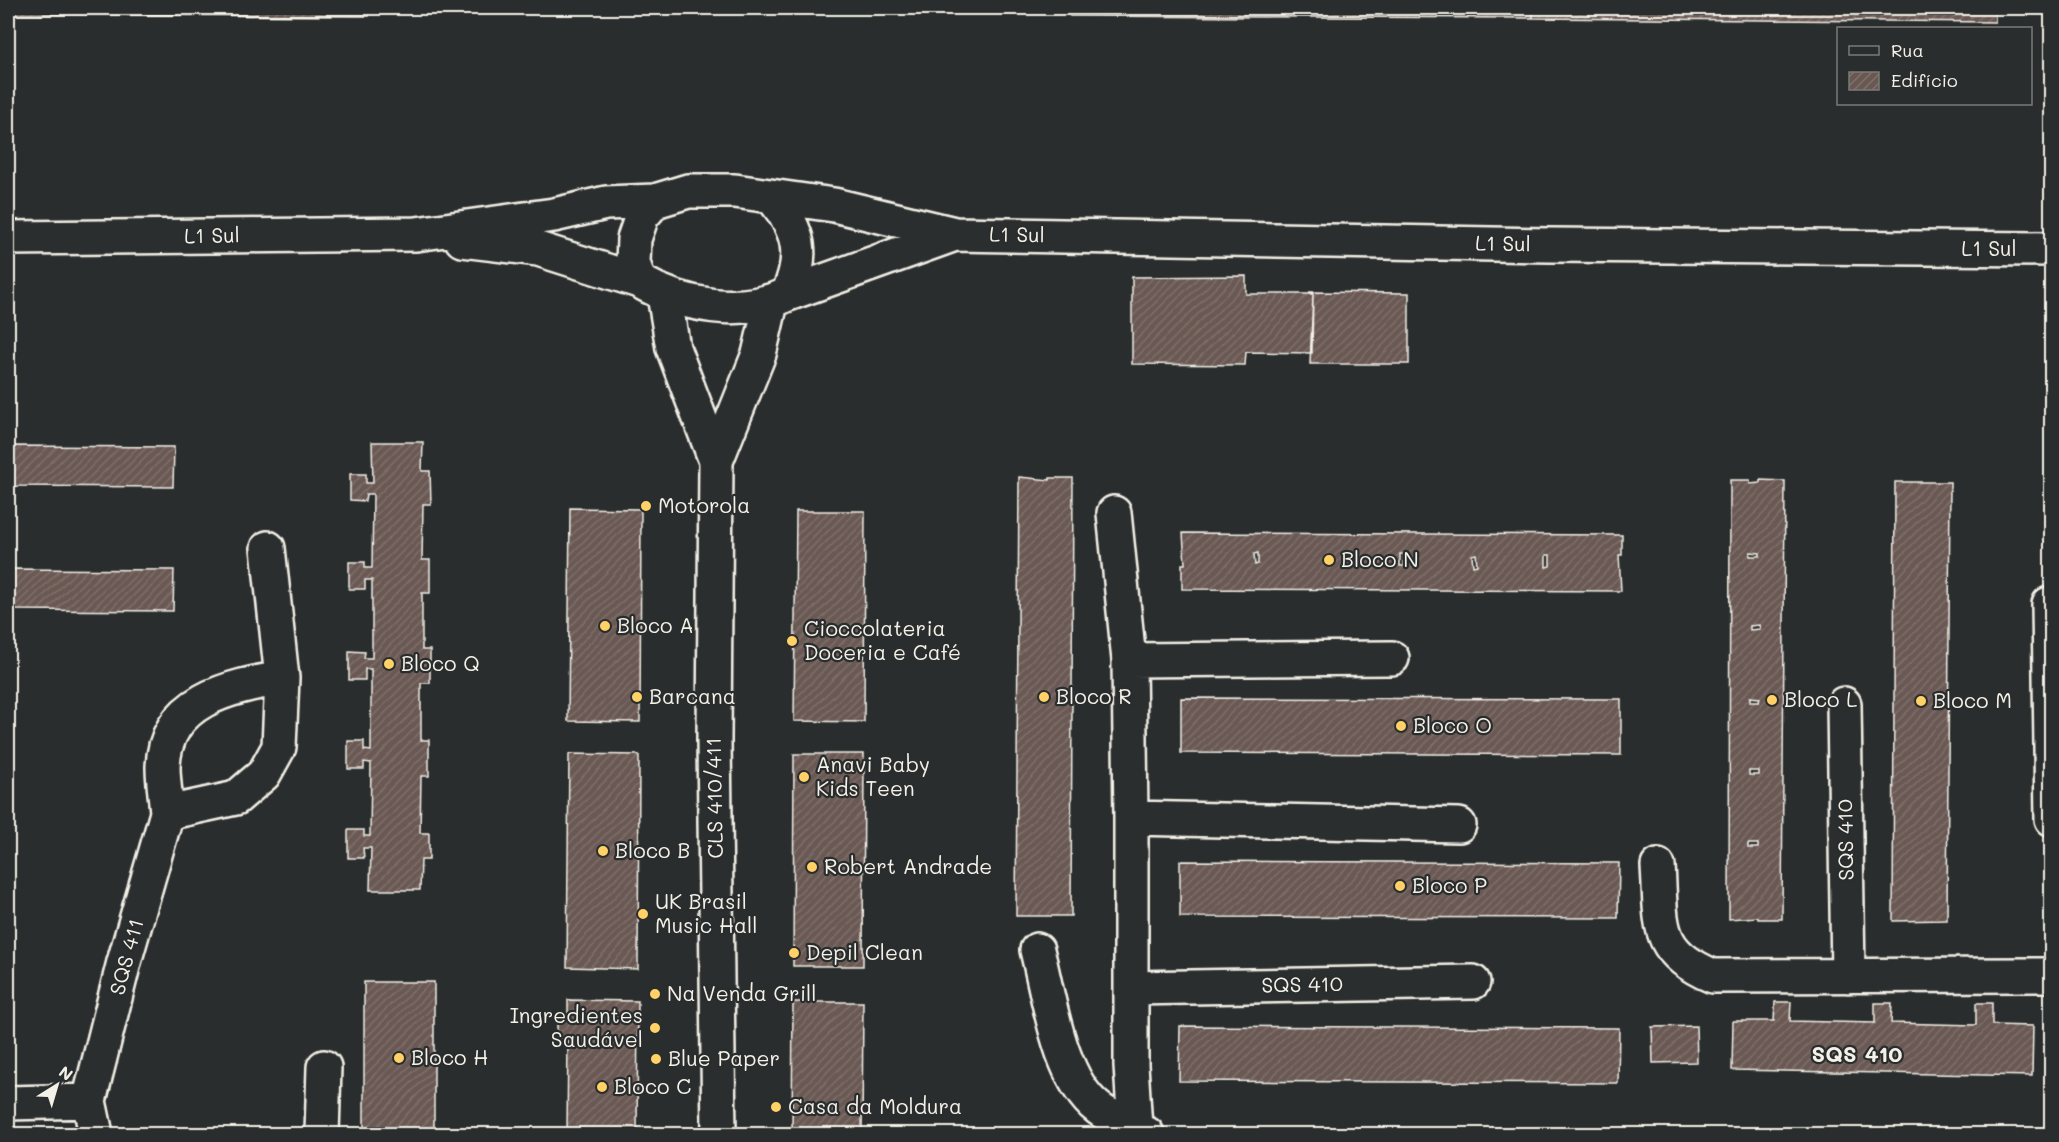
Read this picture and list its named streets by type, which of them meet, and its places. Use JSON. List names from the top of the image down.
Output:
{
  "streets": {
    "street": [
      "L1 Sul",
      "CLS 410/411",
      "SQS 410",
      "SQS 411"
    ]
  },
  "crossings": [
    ["L1 Sul", "CLS 410/411"]
  ],
  "districts": ["SQS 410"],
  "places": [
    "Motorola",
    "Bloco N",
    "Bloco A",
    "Cioccolateria Doceria e Café",
    "Bloco Q",
    "Barcana",
    "Bloco R",
    "Bloco L",
    "Bloco M",
    "Bloco O",
    "Anavi Baby Kids Teen",
    "Bloco B",
    "Robert Andrade",
    "Bloco P",
    "UK Brasil Music Hall",
    "Depil Clean",
    "Na Venda Grill",
    "Ingredientes Saudável",
    "Bloco H",
    "Blue Paper",
    "Bloco C",
    "Casa da Moldura"
  ],
  "legend": ["Rua", "Edifício"],
  "north": "top right"
}
